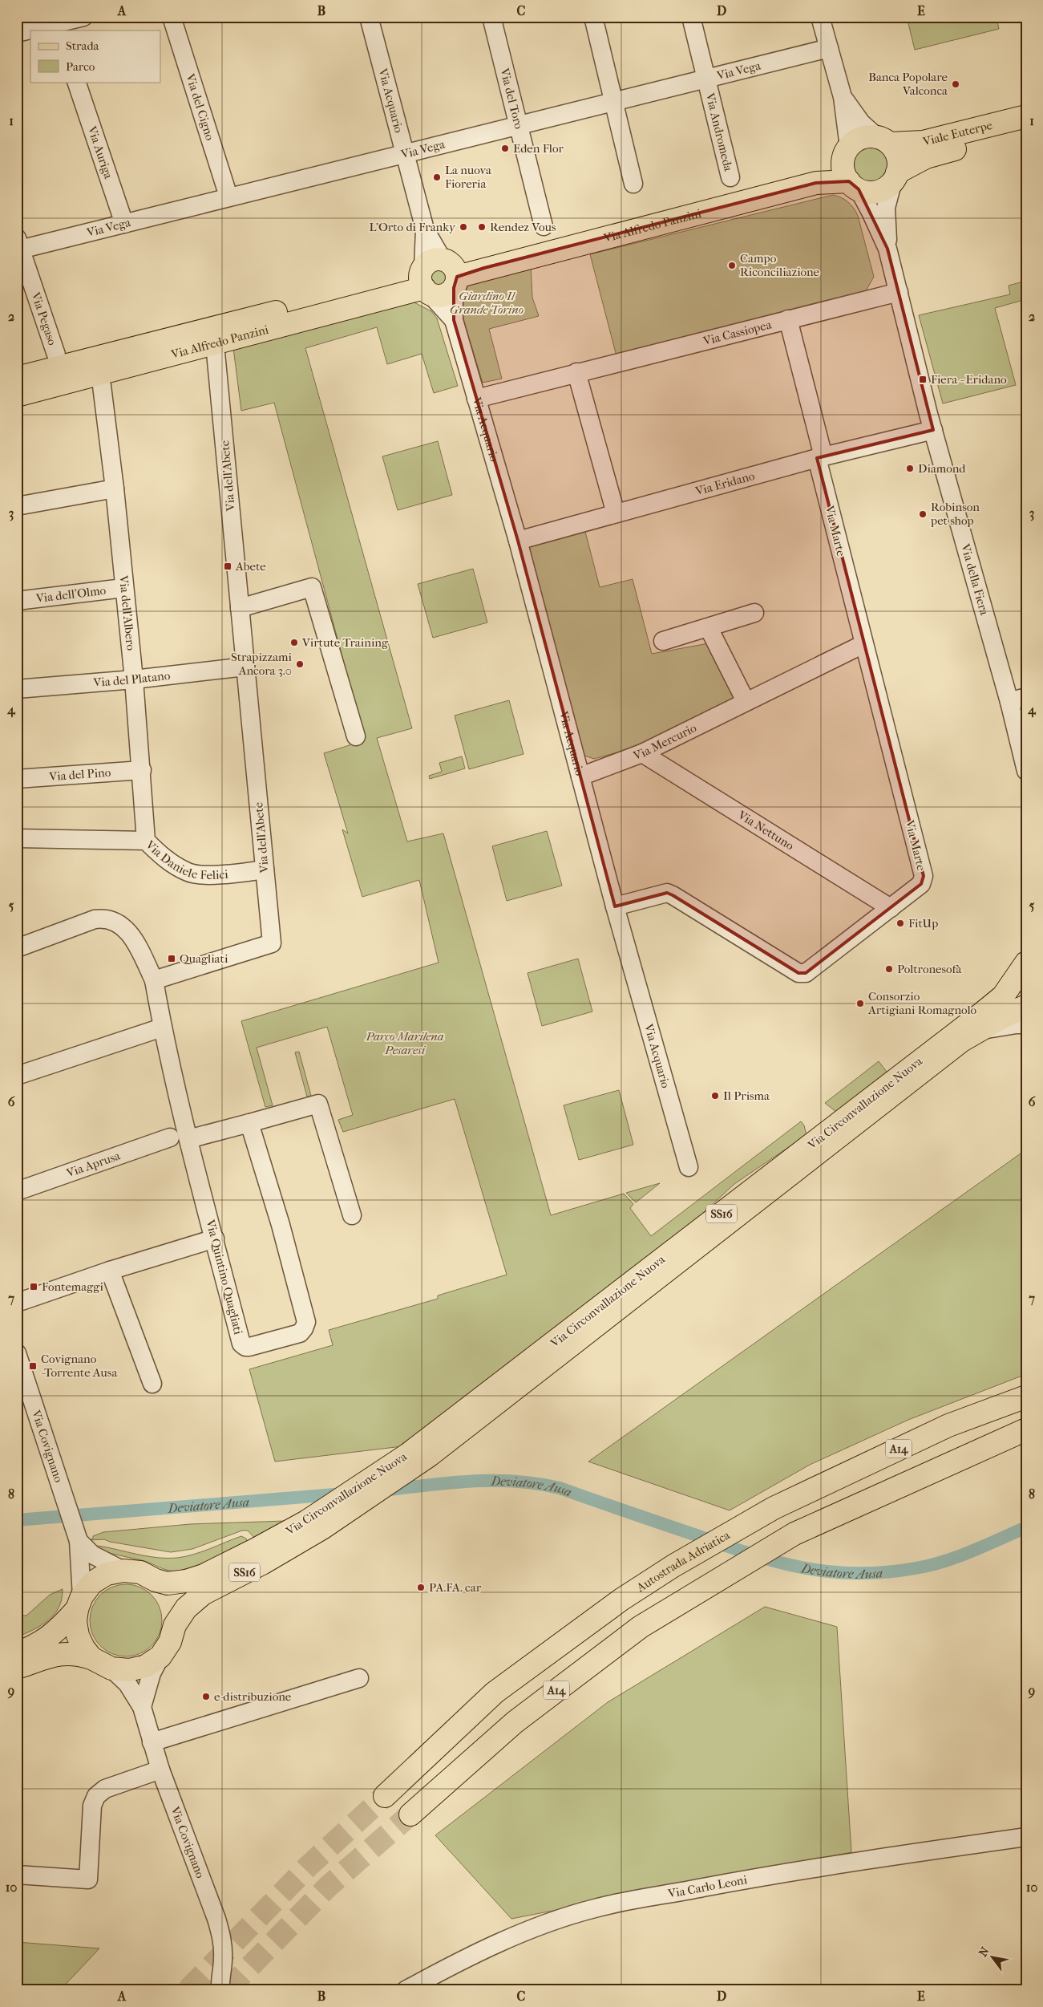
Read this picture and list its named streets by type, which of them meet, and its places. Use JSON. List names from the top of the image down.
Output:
{
  "streets": {
    "main road": [
      "Viale Euterpe",
      "Via Alfredo Panzini",
      "Via Circonvallazione Nuova",
      "SS16",
      "A14",
      "Autostrada Adriatica"
    ],
    "street": [
      "Via Vega",
      "Via del Toro",
      "Via Acquario",
      "Via del Cigno",
      "Via Andromeda",
      "Via Auriga",
      "Via Pegaso",
      "Via Cassiopea",
      "Via dell'Abete",
      "Via Eridano",
      "Via Marte",
      "Via della Fiera",
      "Via dell'Olmo",
      "Via dell'Albero",
      "Via del Platano",
      "Via Mercurio",
      "Via del Pino",
      "Via Nettuno",
      "Via Daniele Felici",
      "Via Aprusa",
      "Via Quintino Quagliati",
      "Via Covignano",
      "Via Carlo Leoni"
    ]
  },
  "crossings": [
    ["Via Vega", "Via del Toro"],
    ["Via Vega", "Via Acquario"],
    ["Via Vega", "Via del Cigno"],
    ["Via Vega", "Via Andromeda"],
    ["Via Vega", "Via Auriga"],
    ["Via Vega", "Via Pegaso"],
    ["Via Vega", "Via della Fiera"],
    ["Via Acquario", "Via Alfredo Panzini"],
    ["Via Acquario", "Via Cassiopea"],
    ["Via Acquario", "Via Eridano"],
    ["Via Acquario", "Via Marte"],
    ["Via Acquario", "Via Mercurio"],
    ["Viale Euterpe", "Via Alfredo Panzini"],
    ["Viale Euterpe", "Via della Fiera"],
    ["Via Alfredo Panzini", "Via dell'Abete"],
    ["Via Alfredo Panzini", "Via della Fiera"],
    ["Via Cassiopea", "Via Marte"],
    ["Via Cassiopea", "Via della Fiera"],
    ["Via dell'Abete", "Via del Platano"],
    ["Via dell'Abete", "Via Daniele Felici"],
    ["Via Eridano", "Via Marte"],
    ["Via Eridano", "Via della Fiera"],
    ["Via Marte", "Via Mercurio"],
    ["Via Marte", "Via Nettuno"],
    ["Via dell'Olmo", "Via dell'Albero"],
    ["Via dell'Albero", "Via del Platano"],
    ["Via dell'Albero", "Via del Pino"],
    ["Via dell'Albero", "Via Daniele Felici"],
    ["Via Mercurio", "Via Nettuno"],
    ["Via Circonvallazione Nuova", "Via Covignano"]
  ],
  "water": ["Deviatore Ausa"],
  "parks": ["Giardino Il Grande Torino", "Parco Marilena Pesaresi"],
  "places": {
    "other": [
      "Banca Popolare Valconca",
      "Eden Flor",
      "La nuova Fioreria",
      "L'Orto di Franky",
      "Rendez Vous",
      "Campo Riconciliazione",
      "Diamond",
      "Robinson pet shop",
      "Virtute Training",
      "Strapizzami Ancora 3.0",
      "FitUp",
      "Poltronesofà",
      "Consorzio Artigiani Romagnolo",
      "Il Prisma",
      "PA.FA. car",
      "e-distribuzione"
    ],
    "transit": [
      "Fiera - Eridano",
      "Abete",
      "Quagliati",
      "Fontemaggi",
      "Covignano -Torrente Ausa"
    ]
  },
  "legend": ["Strada", "Parco"],
  "north": "top left",
  "grid": {
    "columns": [
      "A",
      "B",
      "C",
      "D",
      "E"
    ],
    "rows": [
      "1",
      "2",
      "3",
      "4",
      "5",
      "6",
      "7",
      "8",
      "9",
      "10"
    ]
  }
}
